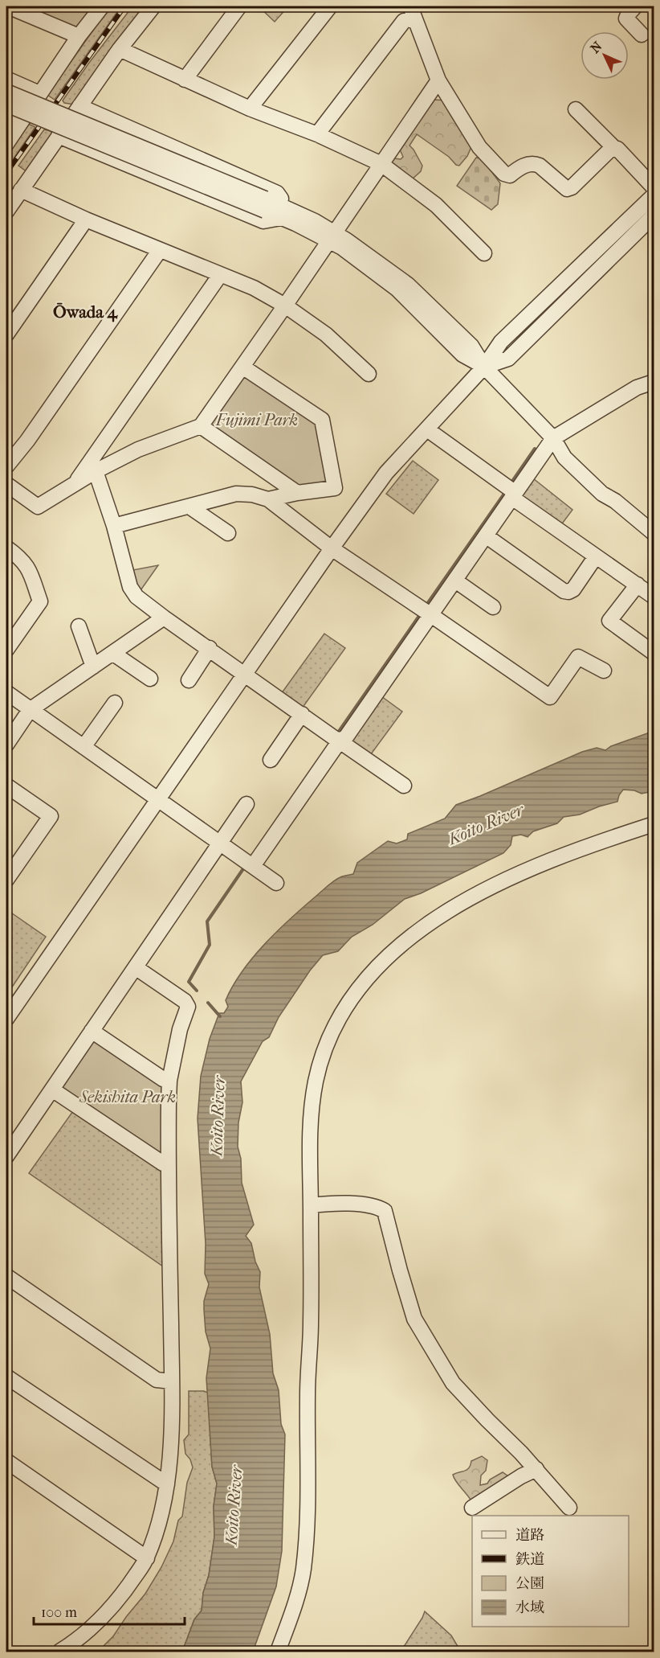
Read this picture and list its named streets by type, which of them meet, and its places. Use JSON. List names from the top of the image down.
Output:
{
  "districts": ["Ōwada 4"],
  "water": ["Koito River"],
  "parks": ["Fujimi Park", "Sekishita Park"],
  "legend": [
    "道路",
    "鉄道",
    "公園",
    "水域"
  ],
  "scale_bar": "100 m",
  "north": "top left"
}
